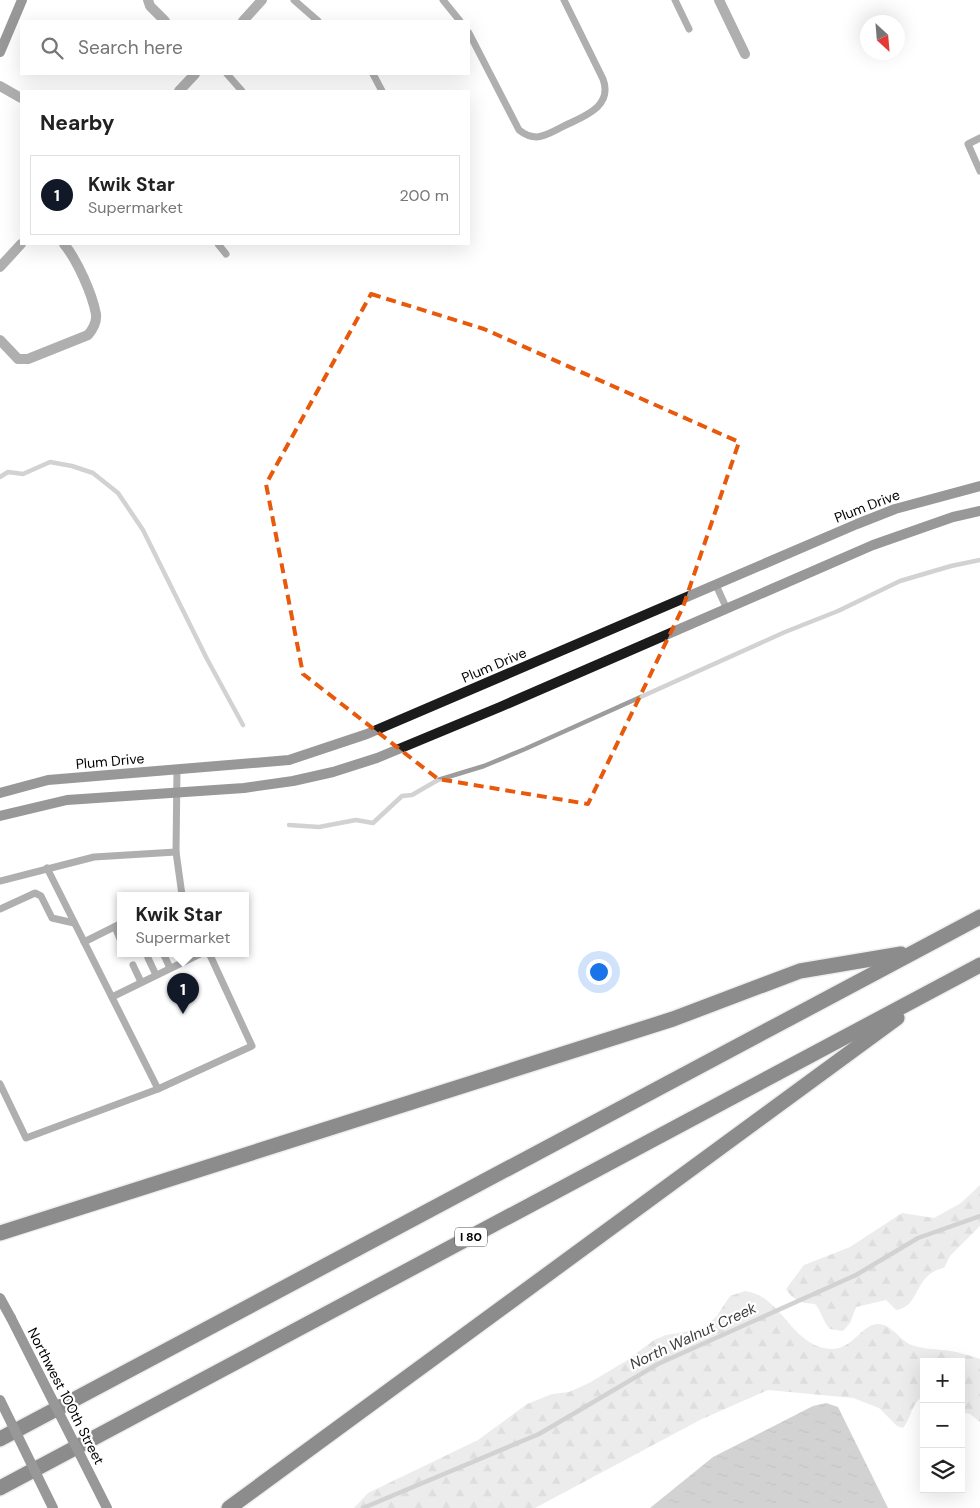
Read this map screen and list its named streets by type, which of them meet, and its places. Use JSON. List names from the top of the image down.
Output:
{
  "streets": {
    "highway": ["I 80"],
    "street": ["Plum Drive", "Northwest 100th Street"]
  },
  "water": ["North Walnut Creek"],
  "north": "bottom right",
  "page": {
    "search": "Search here",
    "heading": "Nearby",
    "list": [
      {
        "mark": "1",
        "name": "Kwik Star",
        "note": "Supermarket",
        "value": "200 m"
      }
    ],
    "popup": ["Kwik Star", "Supermarket"],
    "pins": "1",
    "map_buttons": ["+", "−"]
  }
}
